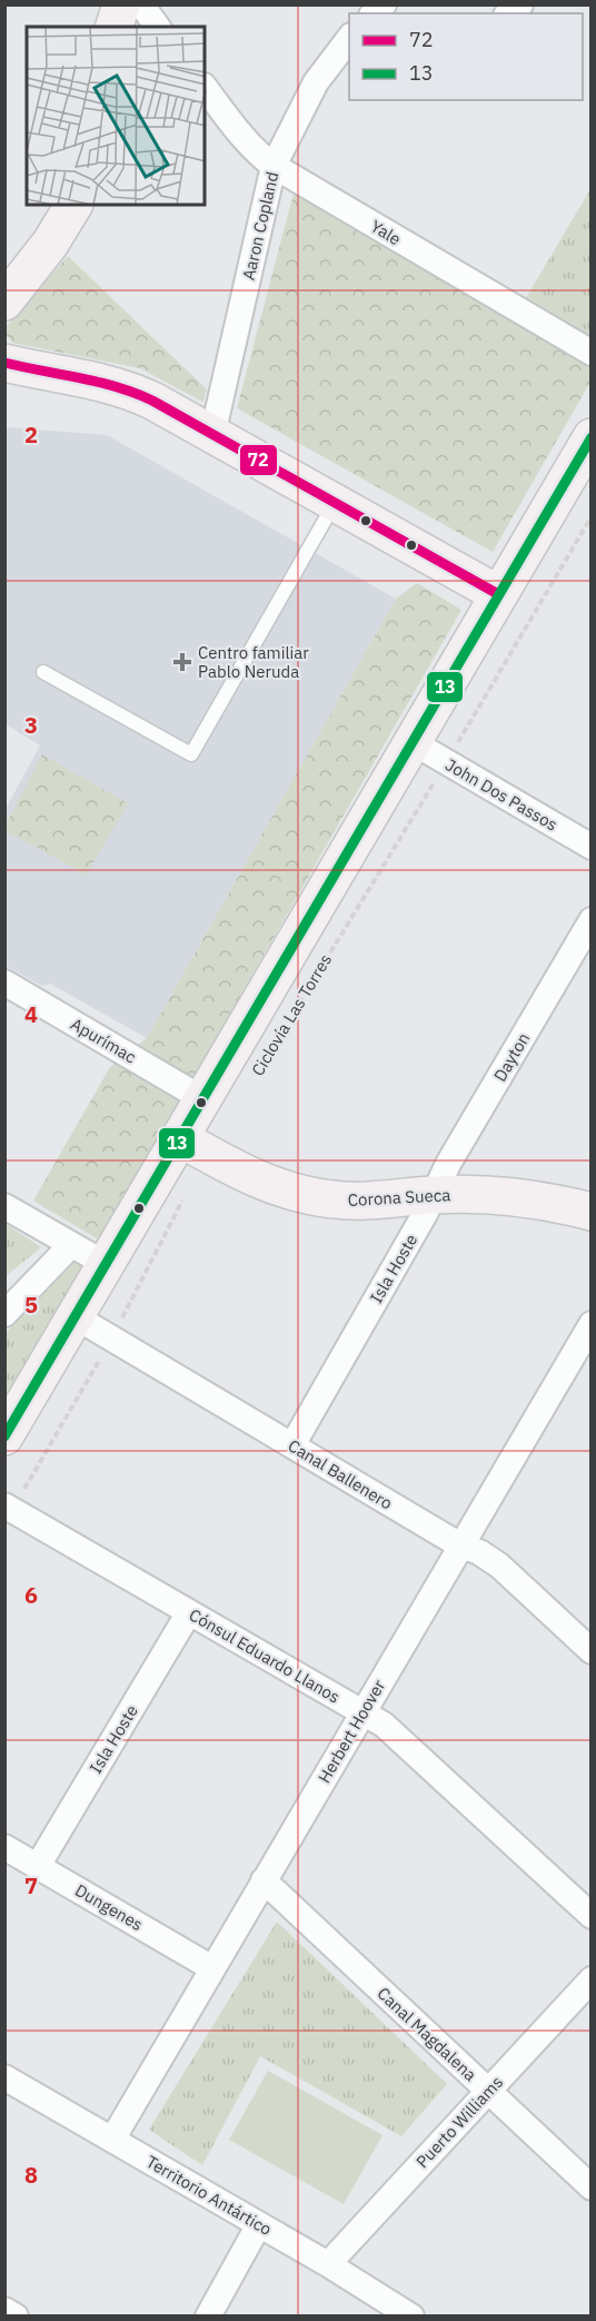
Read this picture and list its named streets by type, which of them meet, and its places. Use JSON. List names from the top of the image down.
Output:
{
  "streets": {
    "main road": ["Corona Sueca"],
    "street": [
      "Aaron Copland",
      "Yale",
      "John Dos Passos",
      "Apurímac",
      "Dayton",
      "Isla Hoste",
      "Canal Ballenero",
      "Cónsul Eduardo Llanos",
      "Herbert Hoover",
      "Dungenes",
      "Canal Magdalena",
      "Puerto Williams",
      "Territorio Antártico"
    ],
    "path": ["Ciclovía Las Torres"]
  },
  "crossings": [
    ["Aaron Copland", "Yale"],
    ["John Dos Passos", "Ciclovía Las Torres"],
    ["Dayton", "Corona Sueca"],
    ["Dayton", "Isla Hoste"],
    ["Corona Sueca", "Isla Hoste"],
    ["Isla Hoste", "Canal Ballenero"],
    ["Isla Hoste", "Cónsul Eduardo Llanos"],
    ["Isla Hoste", "Dungenes"],
    ["Canal Ballenero", "Herbert Hoover"],
    ["Cónsul Eduardo Llanos", "Herbert Hoover"],
    ["Herbert Hoover", "Dungenes"],
    ["Herbert Hoover", "Canal Magdalena"],
    ["Herbert Hoover", "Territorio Antártico"],
    ["Canal Magdalena", "Puerto Williams"],
    ["Puerto Williams", "Territorio Antártico"]
  ],
  "places": {
    "health": ["Centro familiar Pablo Neruda"]
  },
  "lines": ["transit line 72", "transit line 13"],
  "legend": ["72", "13"],
  "grid": {
    "rows": [
      "2",
      "3",
      "4",
      "5",
      "6",
      "7",
      "8"
    ]
  }
}
